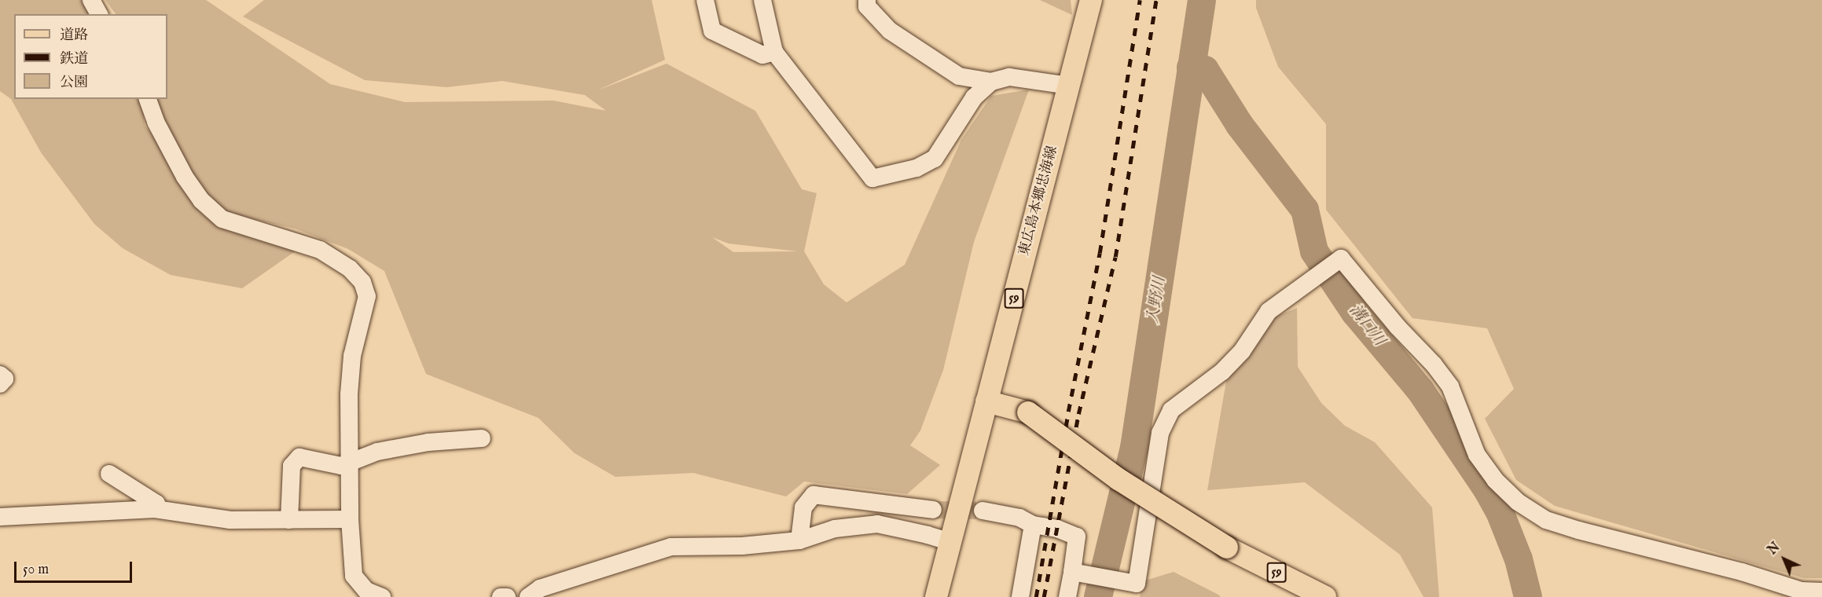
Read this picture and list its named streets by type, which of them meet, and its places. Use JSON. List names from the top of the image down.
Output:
{
  "streets": {
    "main road": ["東広島本郷忠海線", "59"]
  },
  "crossings": [
    ["東広島本郷忠海線", "59"]
  ],
  "water": ["入野川", "溝口川"],
  "legend": ["道路", "鉄道", "公園"],
  "scale_bar": "50 m",
  "north": "top left"
}
